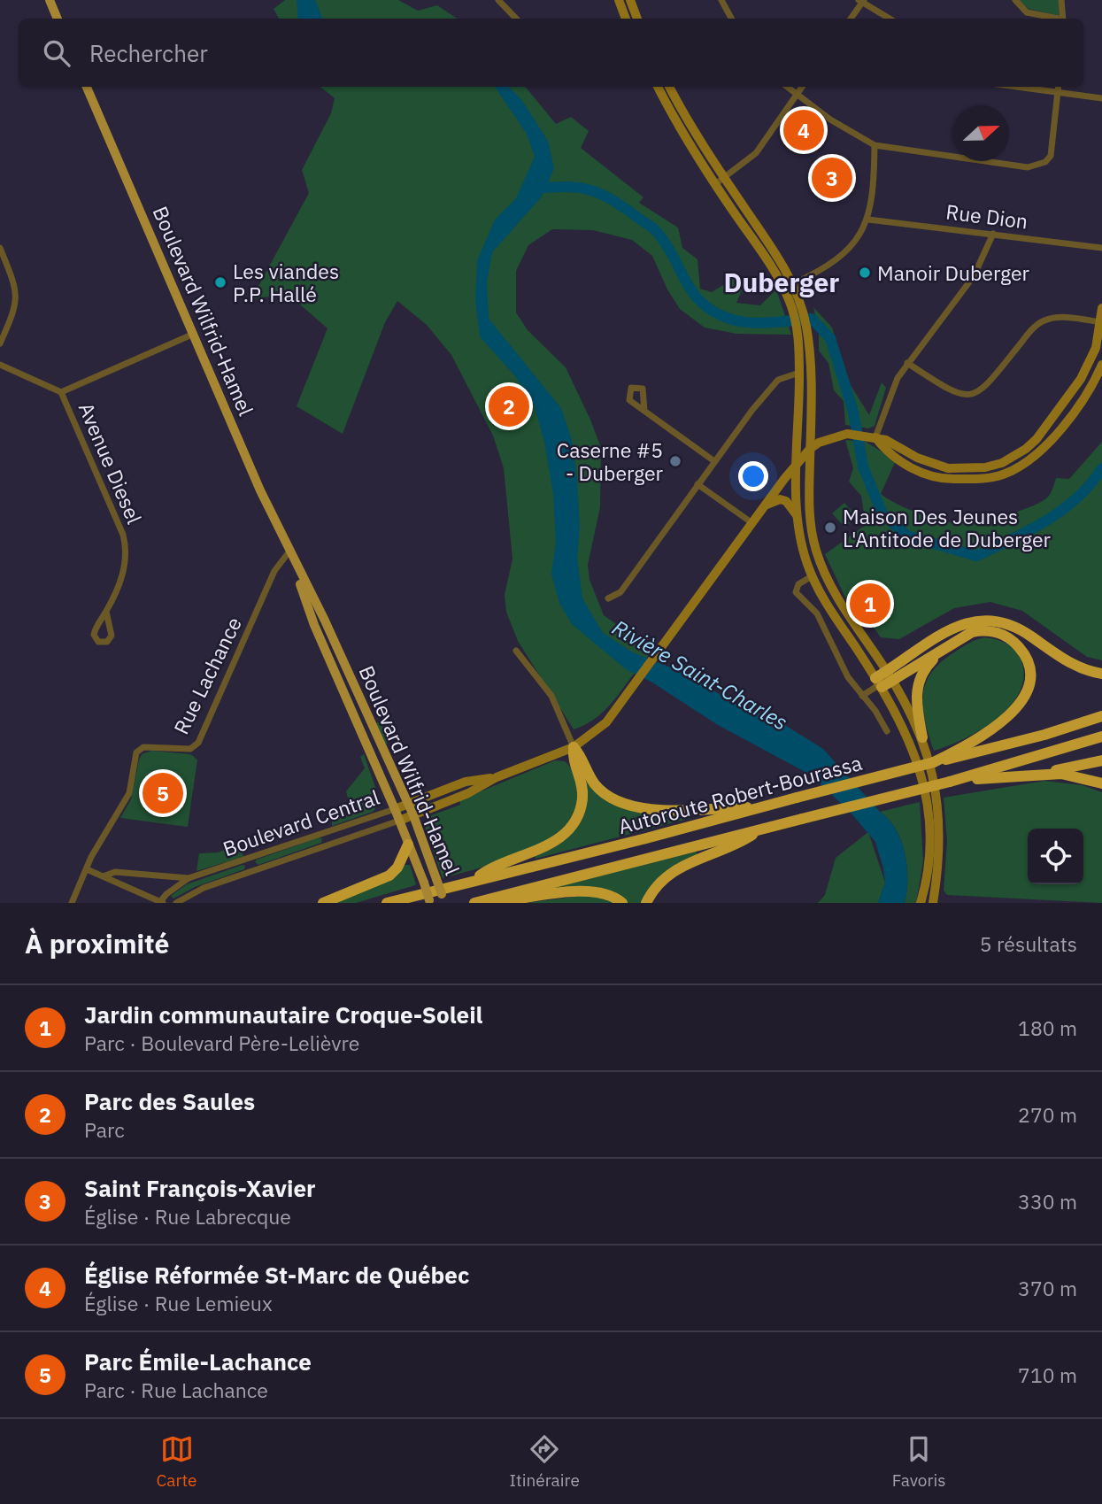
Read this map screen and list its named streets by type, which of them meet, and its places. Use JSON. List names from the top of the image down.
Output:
{
  "streets": {
    "highway": ["Autoroute Robert-Bourassa"],
    "main road": ["Boulevard Wilfrid-Hamel", "Boulevard Central"],
    "street": ["Rue Dion", "Avenue Diesel", "Rue Lachance"]
  },
  "crossings": [
    ["Boulevard Wilfrid-Hamel", "Rue Lachance"],
    ["Boulevard Wilfrid-Hamel", "Boulevard Central"]
  ],
  "districts": ["Duberger"],
  "water": ["Rivière Saint-Charles"],
  "places": [
    "Manoir Duberger",
    "Les viandes P.P. Hallé",
    "Caserne #5 - Duberger",
    "Maison Des Jeunes L'Antitode de Duberger"
  ],
  "north": "right",
  "page": {
    "search": "Rechercher",
    "pins": [
      "4",
      "3",
      "2",
      "1",
      "5"
    ],
    "heading": ["À proximité", "5 résultats"],
    "list": [
      {
        "mark": "1",
        "name": "Jardin communautaire Croque-Soleil",
        "note": "Parc · Boulevard Père-Lelièvre",
        "value": "180 m"
      },
      {
        "mark": "2",
        "name": "Parc des Saules",
        "note": "Parc",
        "value": "270 m"
      },
      {
        "mark": "3",
        "name": "Saint François-Xavier",
        "note": "Église · Rue Labrecque",
        "value": "330 m"
      },
      {
        "mark": "4",
        "name": "Église Réformée St-Marc de Québec",
        "note": "Église · Rue Lemieux",
        "value": "370 m"
      },
      {
        "mark": "5",
        "name": "Parc Émile-Lachance",
        "note": "Parc · Rue Lachance",
        "value": "710 m"
      }
    ],
    "nav": ["Carte", "Itinéraire", "Favoris"]
  }
}
